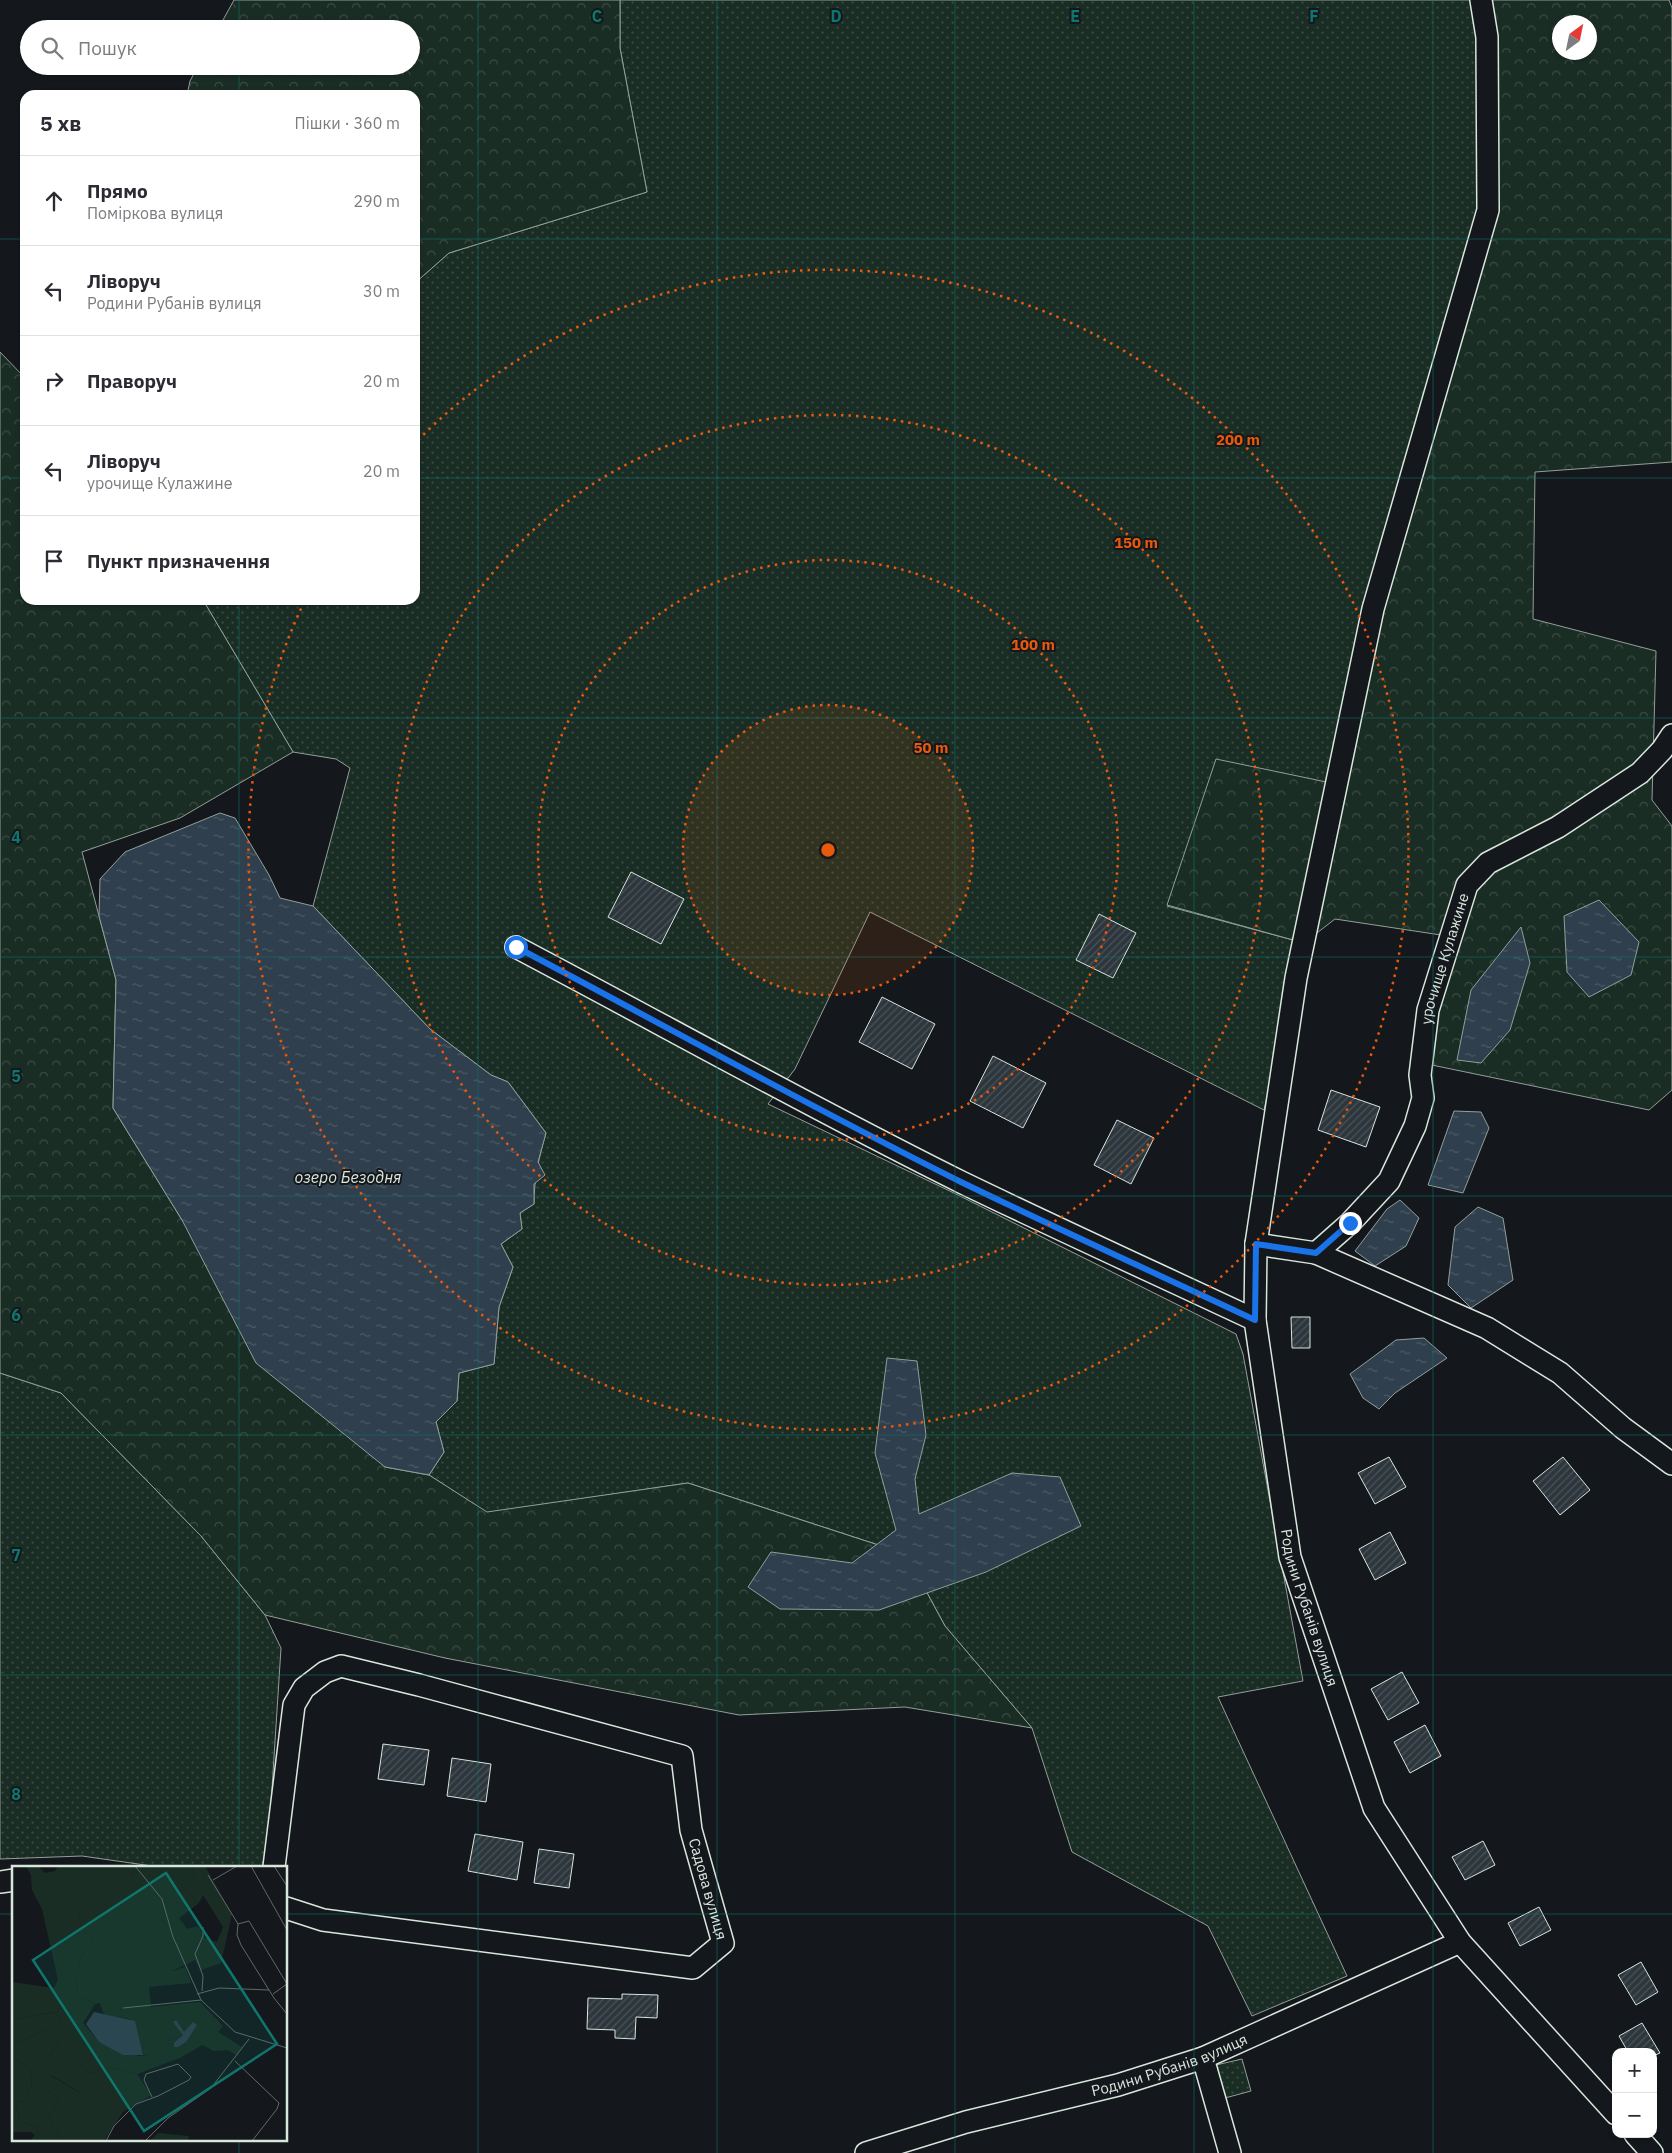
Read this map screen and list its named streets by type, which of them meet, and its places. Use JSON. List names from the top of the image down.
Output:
{
  "streets": {
    "street": ["урочище Кулажине", "Родини Рубанів вулиця", "Садова вулиця"]
  },
  "water": ["озеро Безодня"],
  "north": "top right",
  "page": {
    "search": "Пошук",
    "heading": ["5 хв", "Пішки · 360 m"],
    "list": [
      ["Прямо", "Поміркова вулиця", "290 m"],
      ["Ліворуч", "Родини Рубанів вулиця", "30 m"],
      ["Праворуч", "20 m"],
      ["Ліворуч", "урочище Кулажине", "20 m"],
      "Пункт призначення"
    ],
    "map_buttons": ["+", "−"]
  },
  "grid": {
    "columns": [
      "C",
      "D",
      "E",
      "F"
    ],
    "rows": [
      "4",
      "5",
      "6",
      "7",
      "8"
    ]
  },
  "rings": [
    "200 m",
    "150 m",
    "100 m",
    "50 m"
  ]
}
